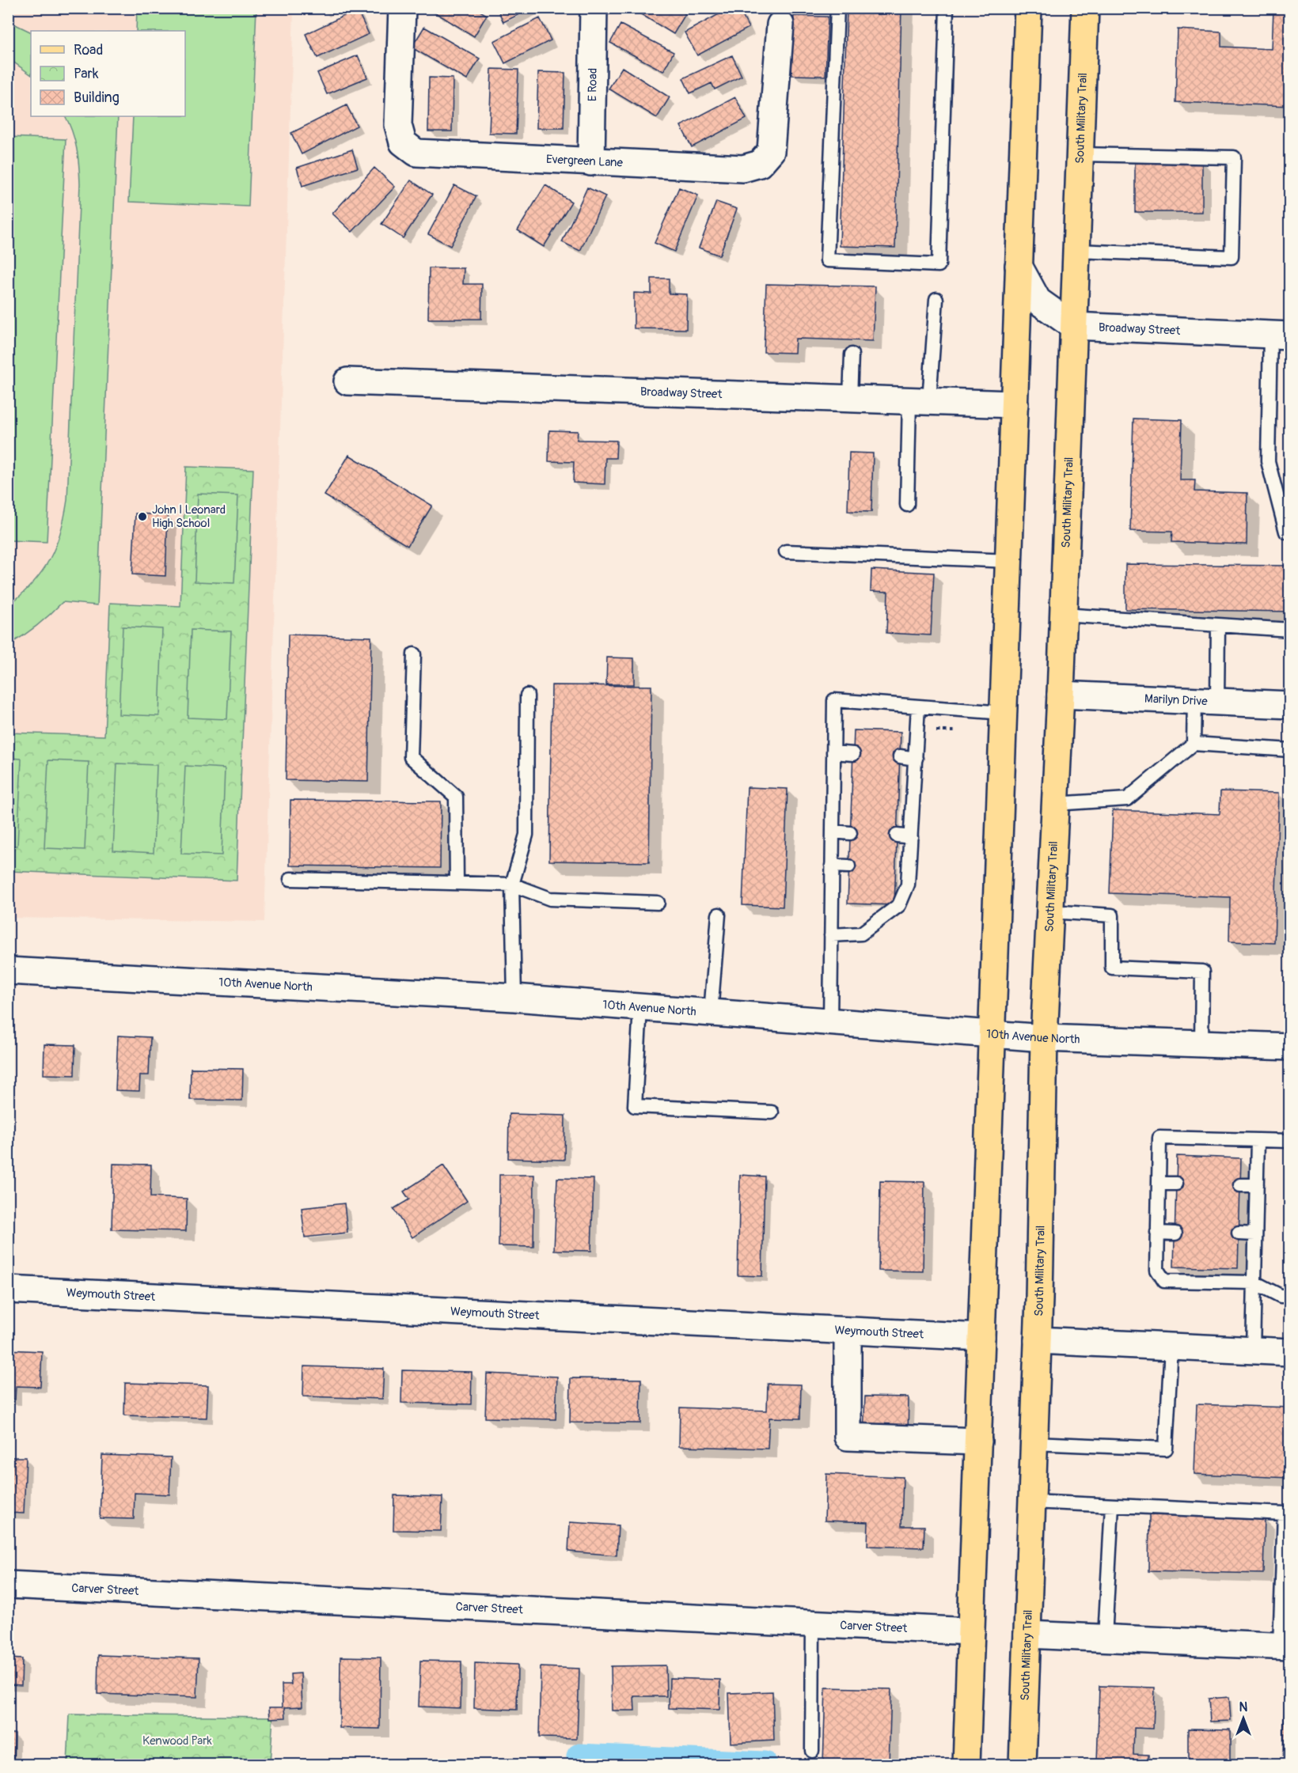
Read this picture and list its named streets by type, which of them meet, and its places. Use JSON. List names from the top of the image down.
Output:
{
  "streets": {
    "main road": ["South Military Trail"],
    "street": [
      "E Road",
      "Evergreen Lane",
      "Broadway Street",
      "Marilyn Drive",
      "10th Avenue North",
      "Weymouth Street",
      "Carver Street"
    ]
  },
  "crossings": [
    ["E Road", "Evergreen Lane"],
    ["South Military Trail", "Broadway Street"],
    ["South Military Trail", "Marilyn Drive"],
    ["South Military Trail", "10th Avenue North"]
  ],
  "parks": ["Kenwood Park"],
  "places": ["John I Leonard High School"],
  "legend": ["Road", "Park", "Building"],
  "north": "top"
}
